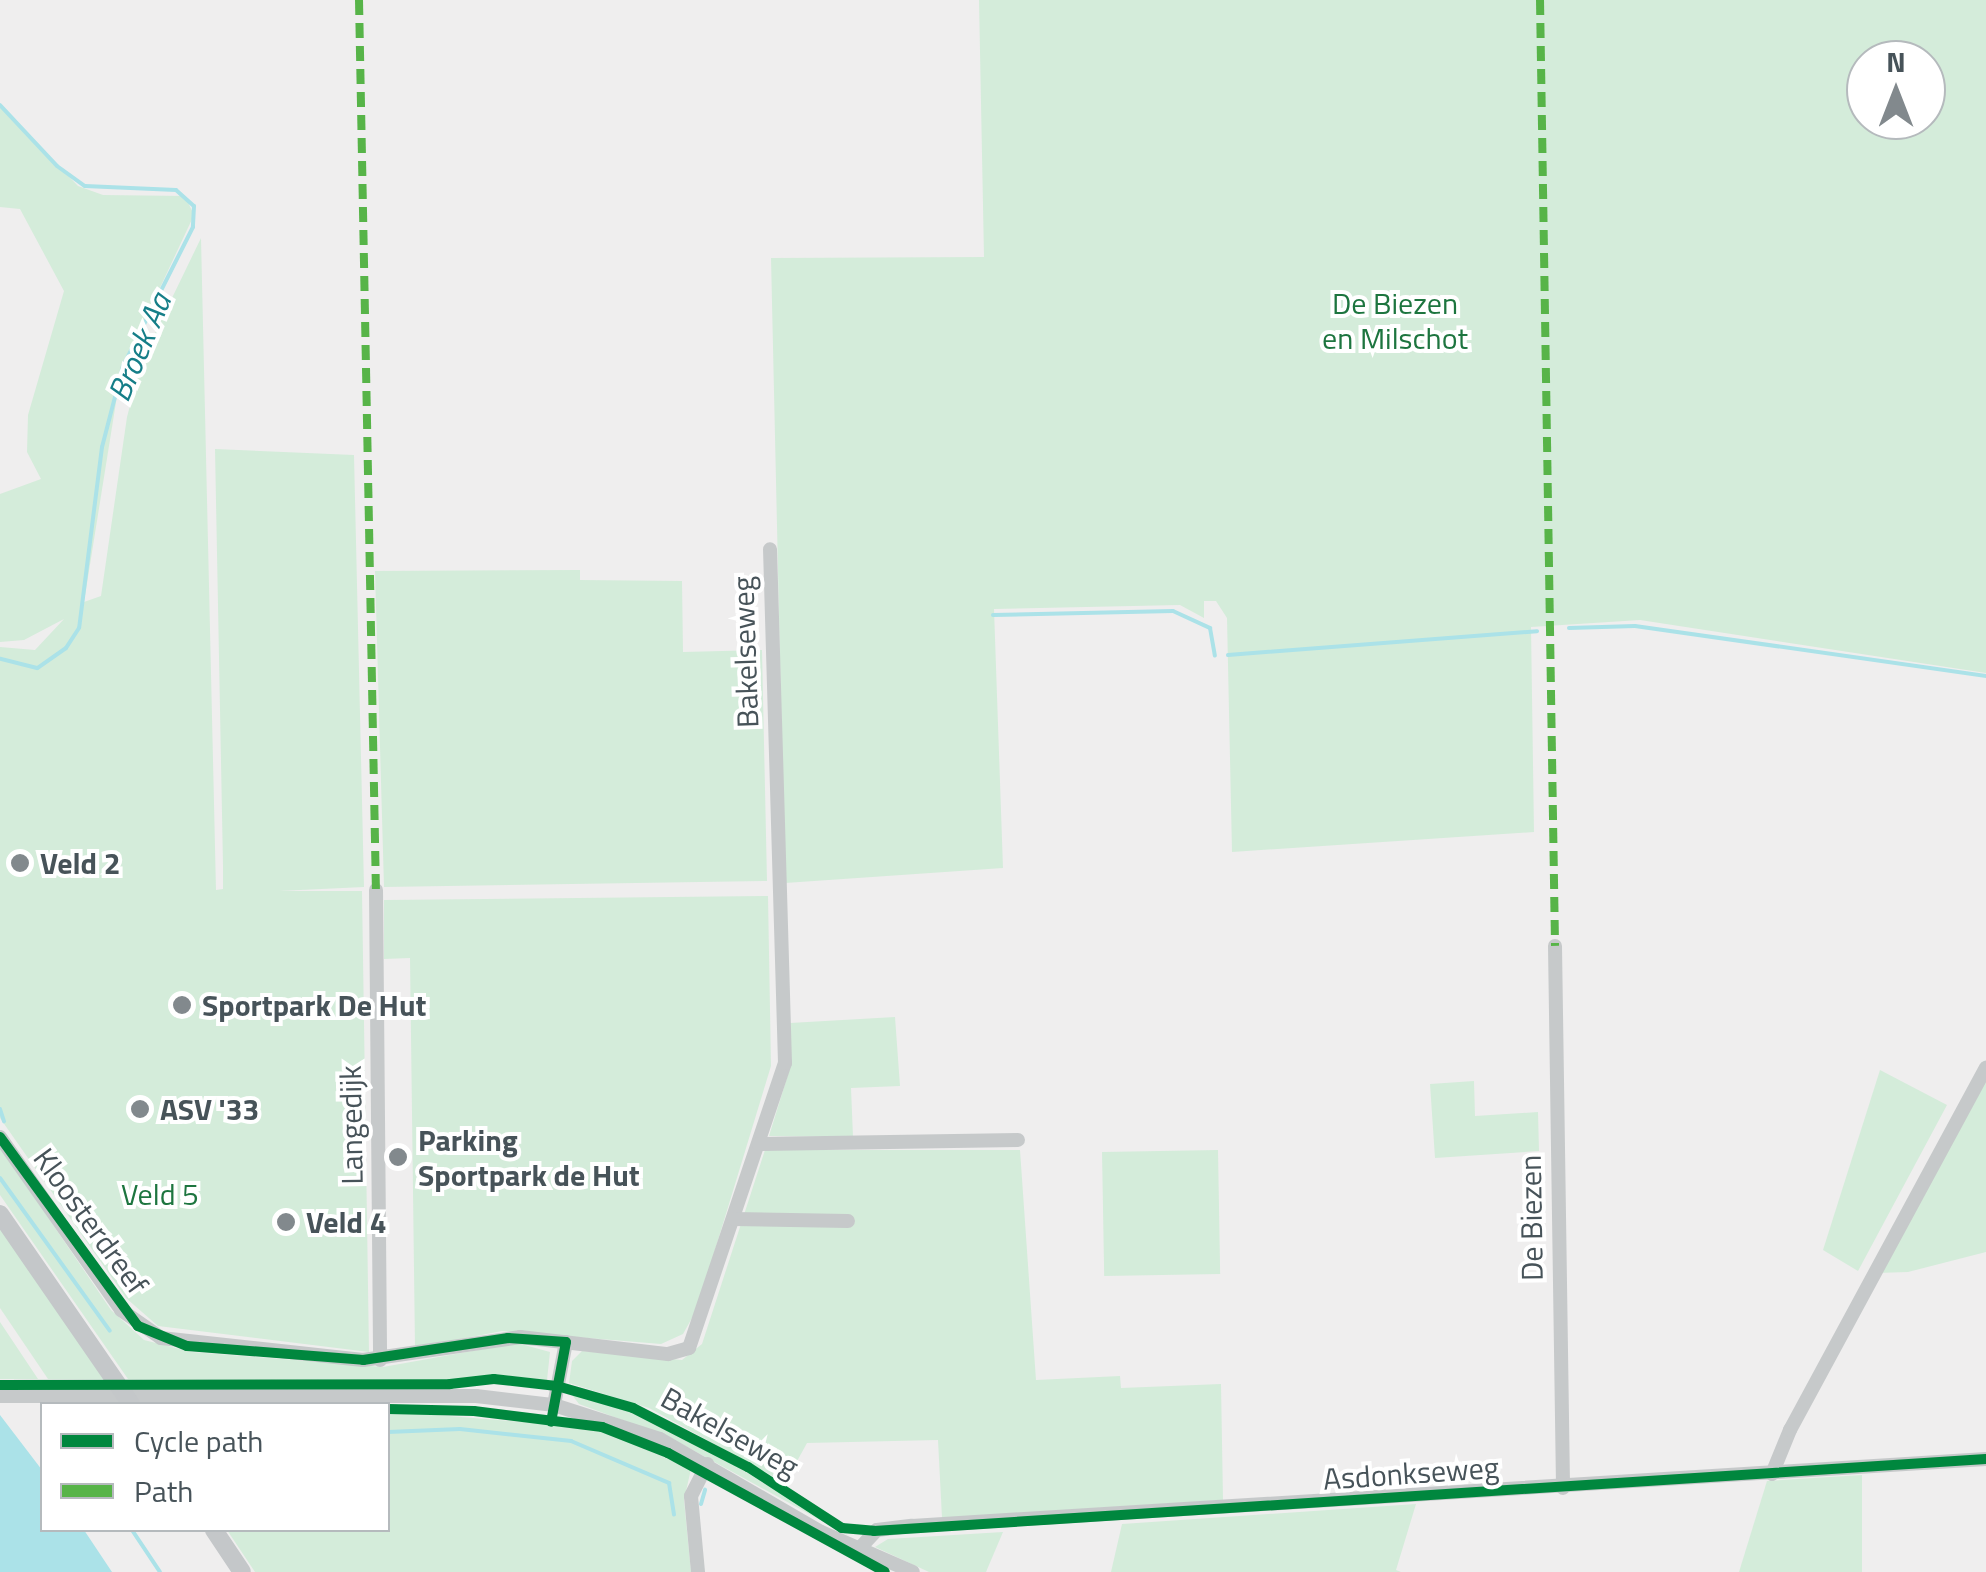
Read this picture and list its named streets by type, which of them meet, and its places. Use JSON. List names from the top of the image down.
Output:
{
  "streets": {
    "street": [
      "Bakelseweg",
      "Langedijk",
      "De Biezen",
      "Kloosterdreef",
      "Asdonkseweg"
    ]
  },
  "crossings": [
    ["Bakelseweg", "Kloosterdreef"],
    ["Bakelseweg", "Asdonkseweg"],
    ["Langedijk", "Kloosterdreef"],
    ["De Biezen", "Asdonkseweg"]
  ],
  "water": ["Broek Aa"],
  "parks": ["De Biezen en Milschot", "Veld 5"],
  "places": [
    "Veld 2",
    "Sportpark De Hut",
    "ASV '33",
    "Parking Sportpark de Hut",
    "Veld 4"
  ],
  "legend": ["Cycle path", "Path"],
  "north": "top"
}
